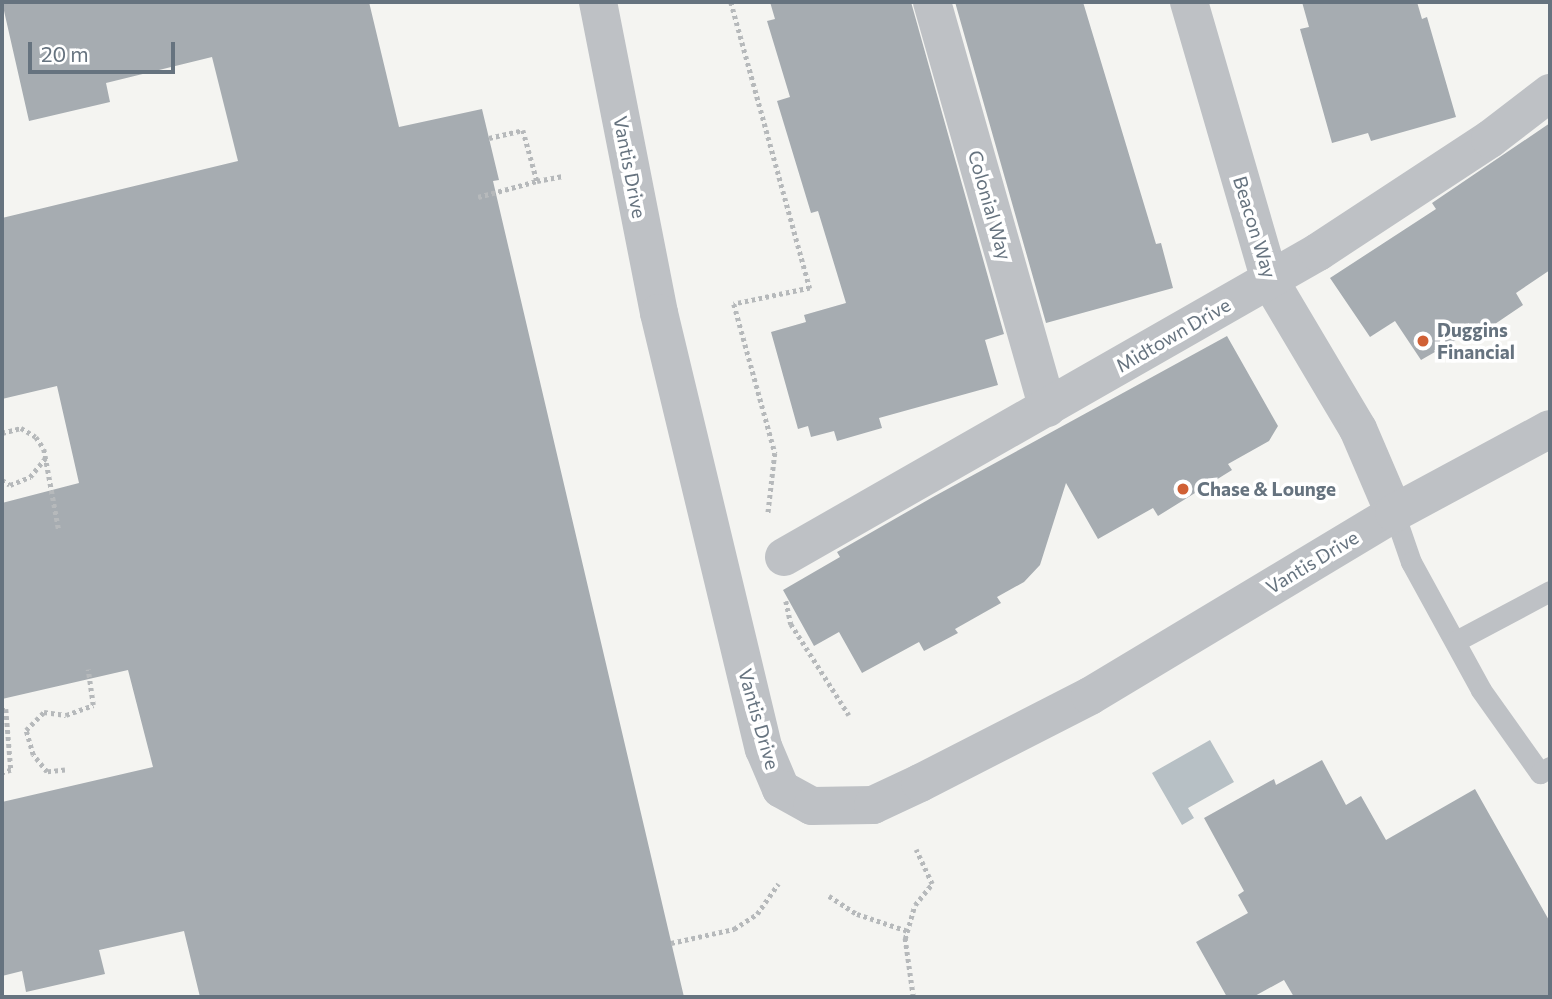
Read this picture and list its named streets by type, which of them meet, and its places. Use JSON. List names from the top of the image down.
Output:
{
  "streets": {
    "street": [
      "Vantis Drive",
      "Colonial Way",
      "Beacon Way",
      "Midtown Drive"
    ]
  },
  "crossings": [
    ["Vantis Drive", "Beacon Way"],
    ["Colonial Way", "Midtown Drive"],
    ["Beacon Way", "Midtown Drive"]
  ],
  "places": ["Duggins Financial", "Chase & Lounge"],
  "scale_bar": "20 m"
}
